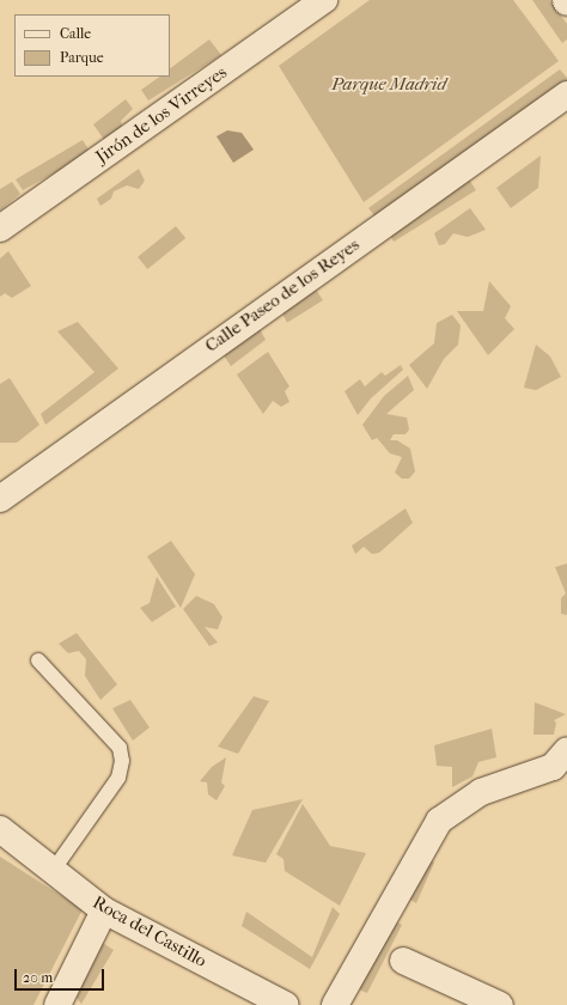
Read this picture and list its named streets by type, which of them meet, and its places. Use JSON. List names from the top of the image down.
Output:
{
  "streets": {
    "street": ["Jirón de los Virreyes", "Calle Paseo de los Reyes", "Roca del Castillo"]
  },
  "parks": ["Parque Madrid"],
  "legend": ["Calle", "Parque"],
  "scale_bar": "20 m"
}
